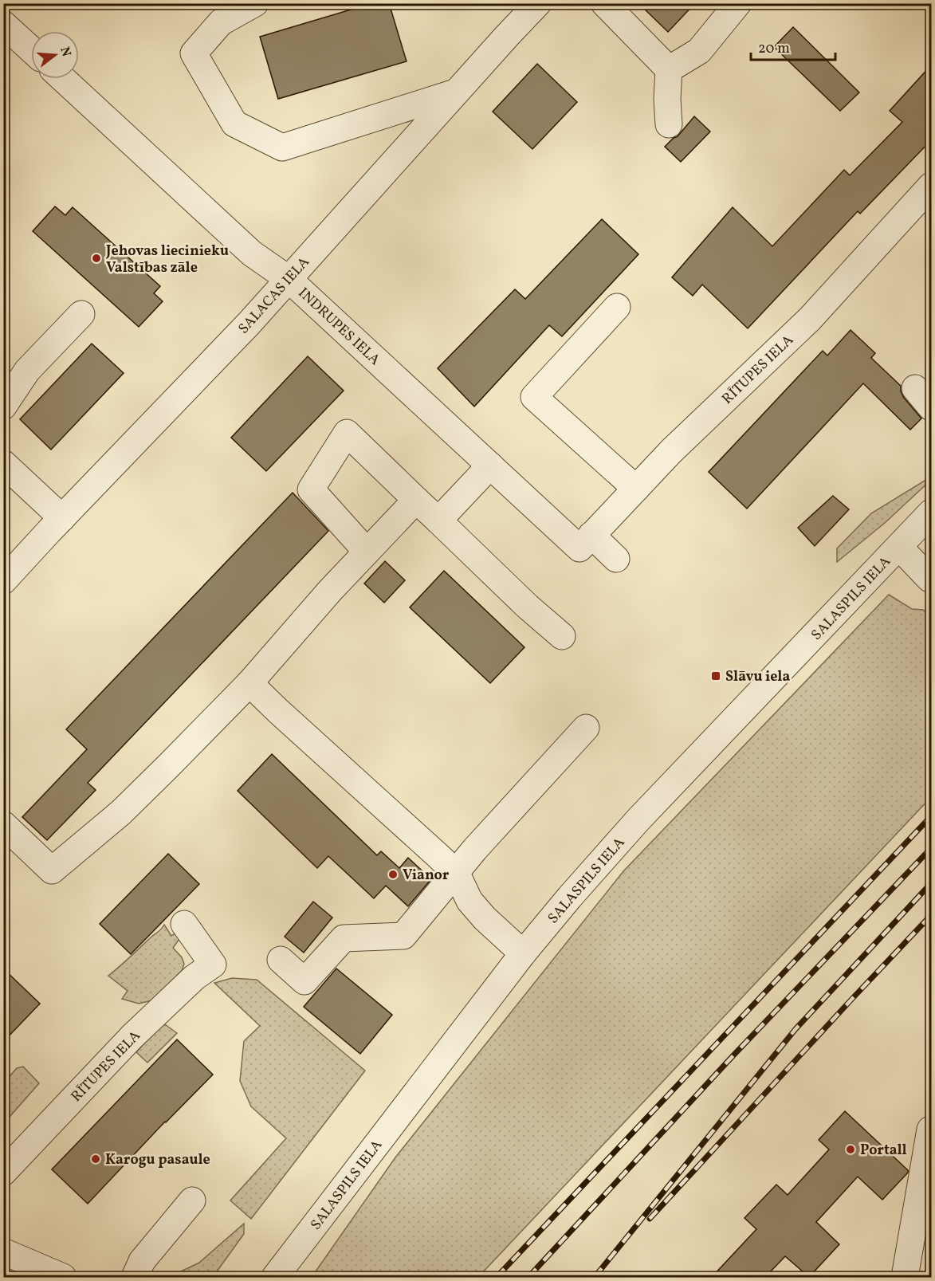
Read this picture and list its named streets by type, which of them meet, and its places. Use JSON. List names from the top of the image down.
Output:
{
  "streets": {
    "street": [
      "SALACAS IELA",
      "INDRUPES IELA",
      "RĪTUPES IELA",
      "SALASPILS IELA"
    ]
  },
  "crossings": [
    ["SALACAS IELA", "INDRUPES IELA"],
    ["INDRUPES IELA", "RĪTUPES IELA"]
  ],
  "places": {
    "other": [
      "Jehovas liecinieku Valstības zāle",
      "Vianor",
      "Portall",
      "Karogu pasaule"
    ],
    "transit": ["Slāvu iela"]
  },
  "scale_bar": "20 m",
  "north": "right"
}
